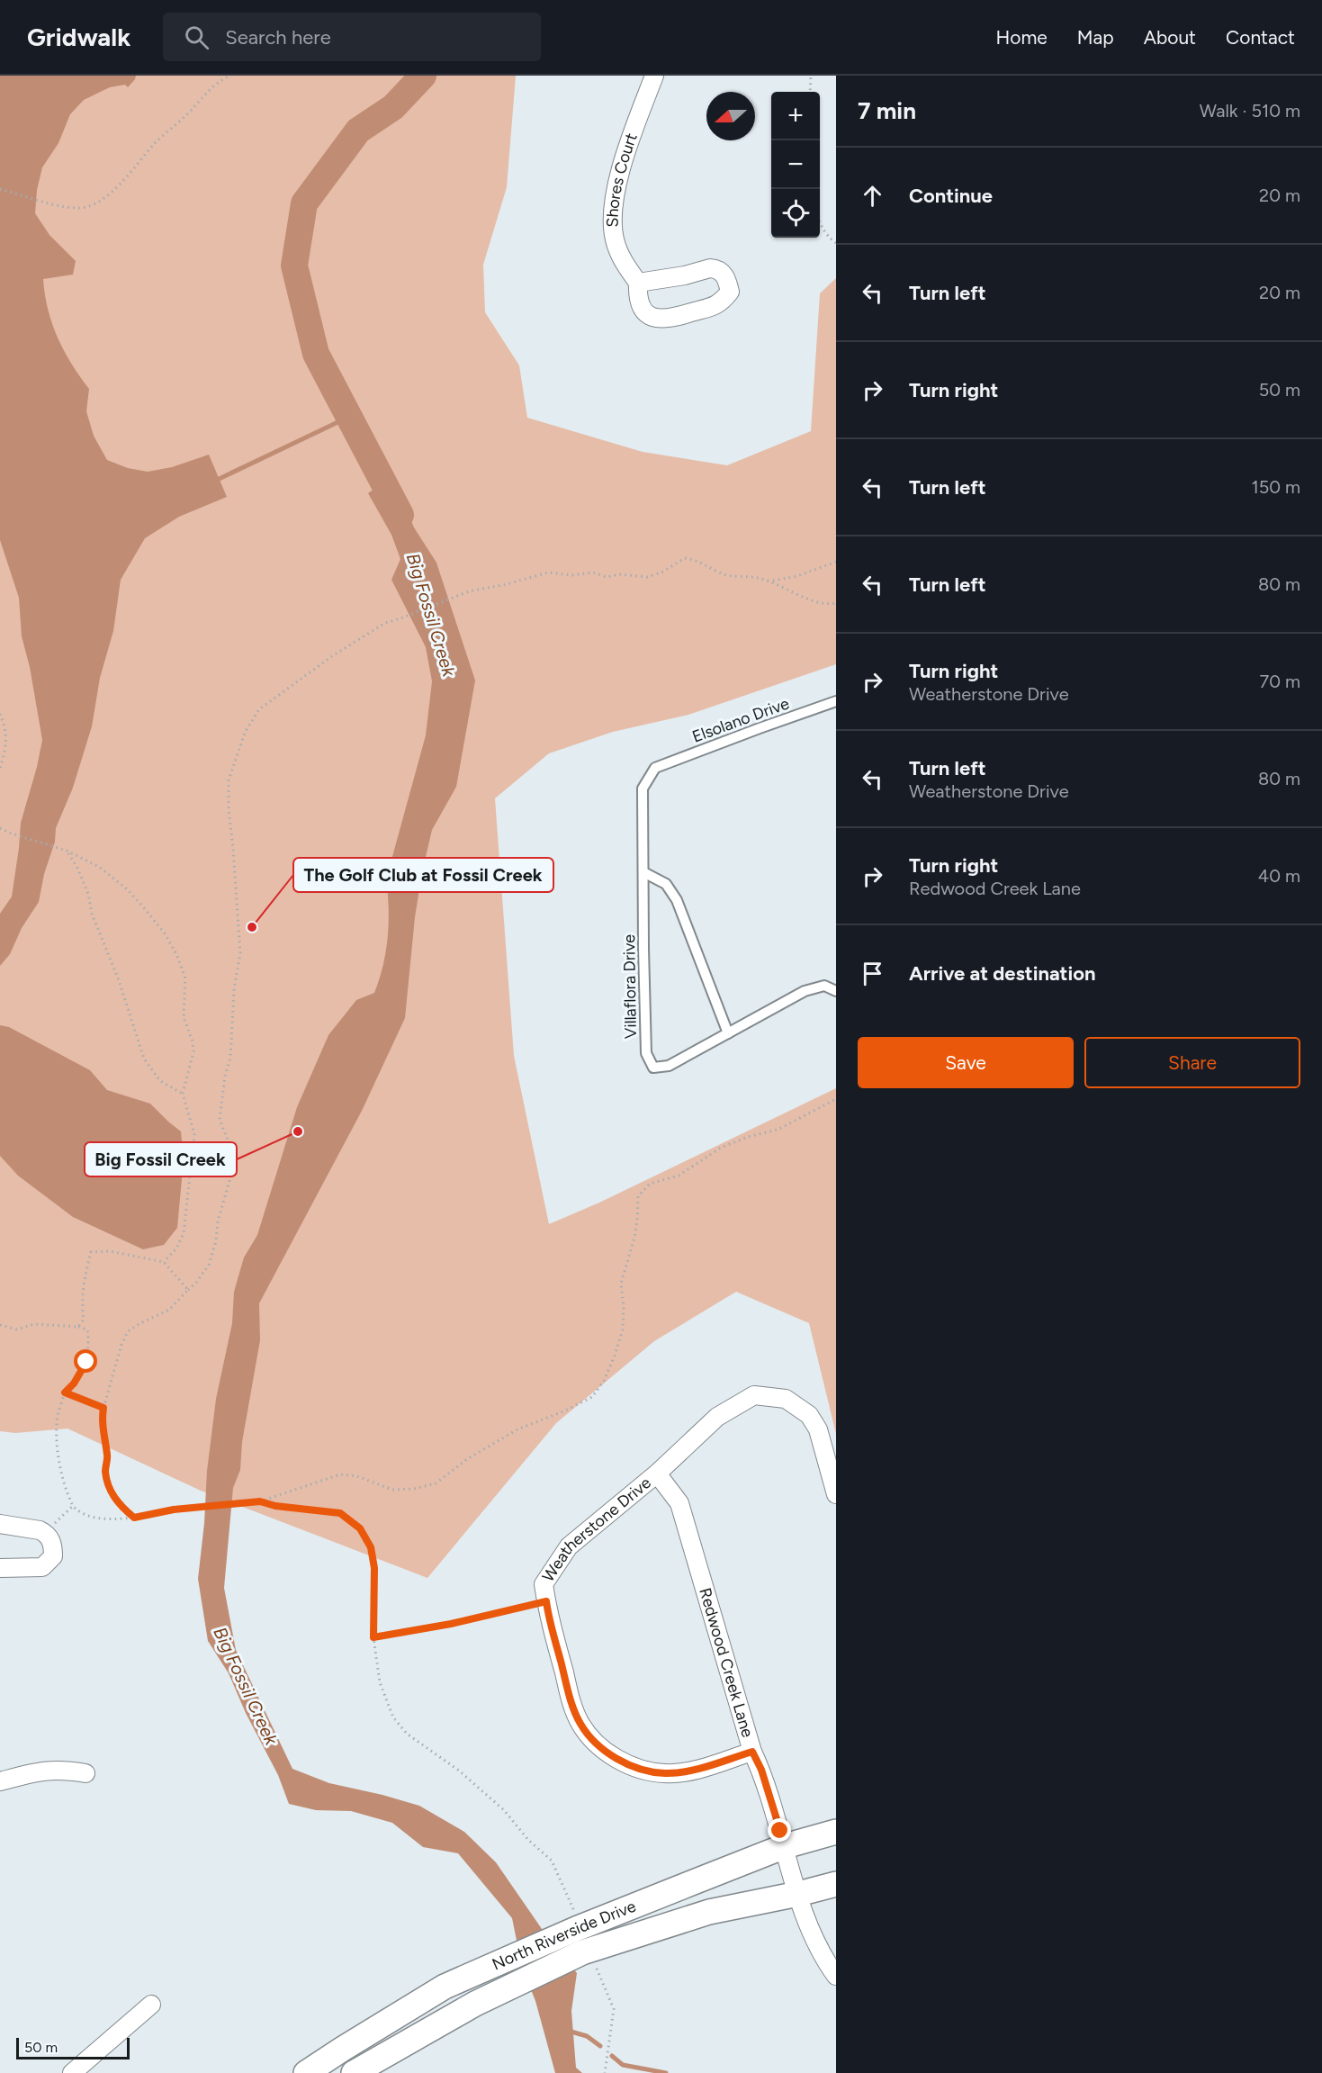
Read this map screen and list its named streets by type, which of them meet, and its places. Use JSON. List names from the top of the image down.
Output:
{
  "streets": {
    "main road": ["North Riverside Drive"],
    "street": ["Shores Court", "Weatherstone Drive", "Redwood Creek Lane"],
    "lane": ["Elsolano Drive", "Villaflora Drive"]
  },
  "crossings": [
    ["Elsolano Drive", "Villaflora Drive"],
    ["Weatherstone Drive", "Redwood Creek Lane"],
    ["Redwood Creek Lane", "North Riverside Drive"]
  ],
  "water": ["Big Fossil Creek"],
  "places": ["The Golf Club at Fossil Creek", "Big Fossil Creek"],
  "scale_bar": "50 m",
  "north": "left",
  "page": {
    "header": "Gridwalk",
    "search": "Search here",
    "nav": [
      "Home",
      "Map",
      "About",
      "Contact"
    ],
    "heading": ["7 min", "Walk · 510 m"],
    "map_buttons": ["+", "−"],
    "list": [
      ["Continue", "20 m"],
      ["Turn left", "20 m"],
      ["Turn right", "50 m"],
      ["Turn left", "150 m"],
      ["Turn left", "80 m"],
      ["Turn right", "Weatherstone Drive", "70 m"],
      ["Turn left", "Weatherstone Drive", "80 m"],
      ["Turn right", "Redwood Creek Lane", "40 m"],
      "Arrive at destination"
    ],
    "buttons": ["Save", "Share"],
    "scale": "50 m"
  }
}
